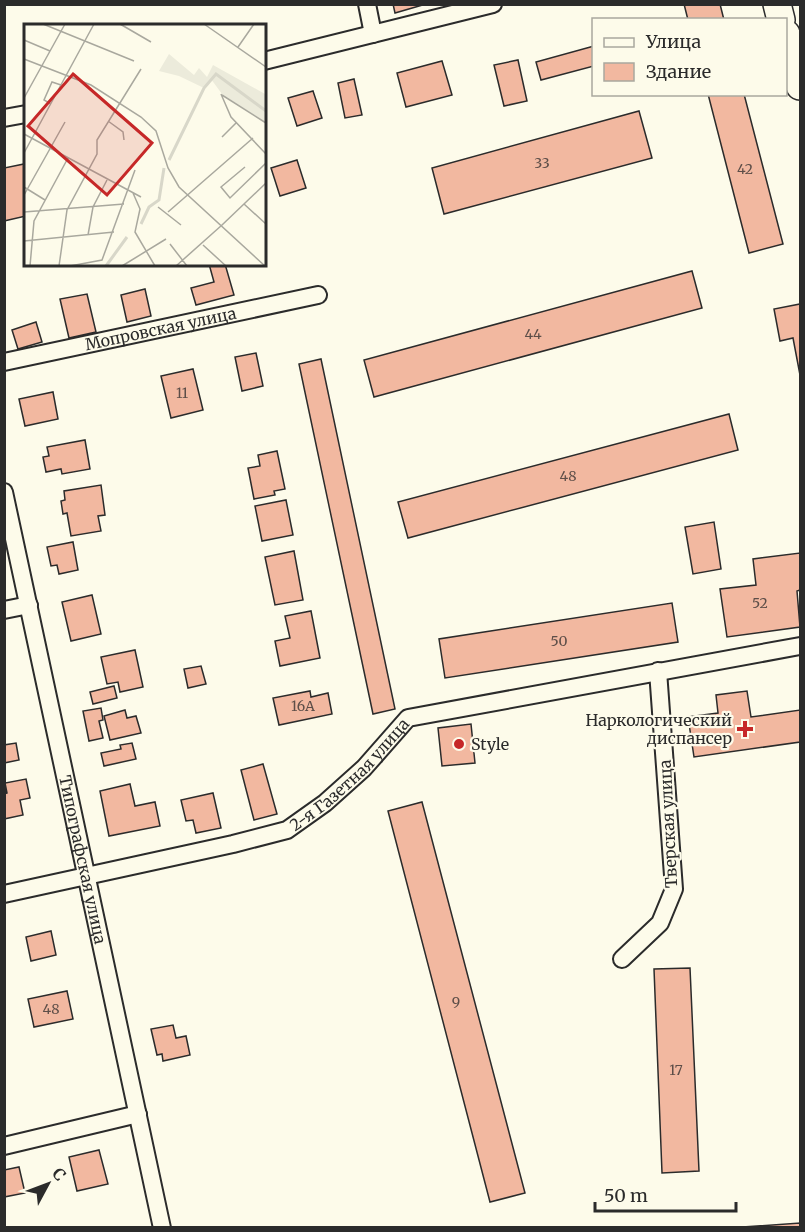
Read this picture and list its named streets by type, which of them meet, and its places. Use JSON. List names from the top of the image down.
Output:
{
  "streets": {
    "street": [
      "Мопровская улица",
      "2-я Газетная улица",
      "Тверская улица",
      "Типографская улица"
    ]
  },
  "crossings": [
    ["2-я Газетная улица", "Тверская улица"],
    ["2-я Газетная улица", "Типографская улица"]
  ],
  "places": {
    "health": ["Наркологический диспансер"],
    "other": ["Style"]
  },
  "house_numbers": [
    "33",
    "42",
    "44",
    "11",
    "48",
    "52",
    "50",
    "16А",
    "9",
    "48",
    "17"
  ],
  "legend": ["Улица", "Здание"],
  "scale_bar": "50 m",
  "north": "top right"
}
